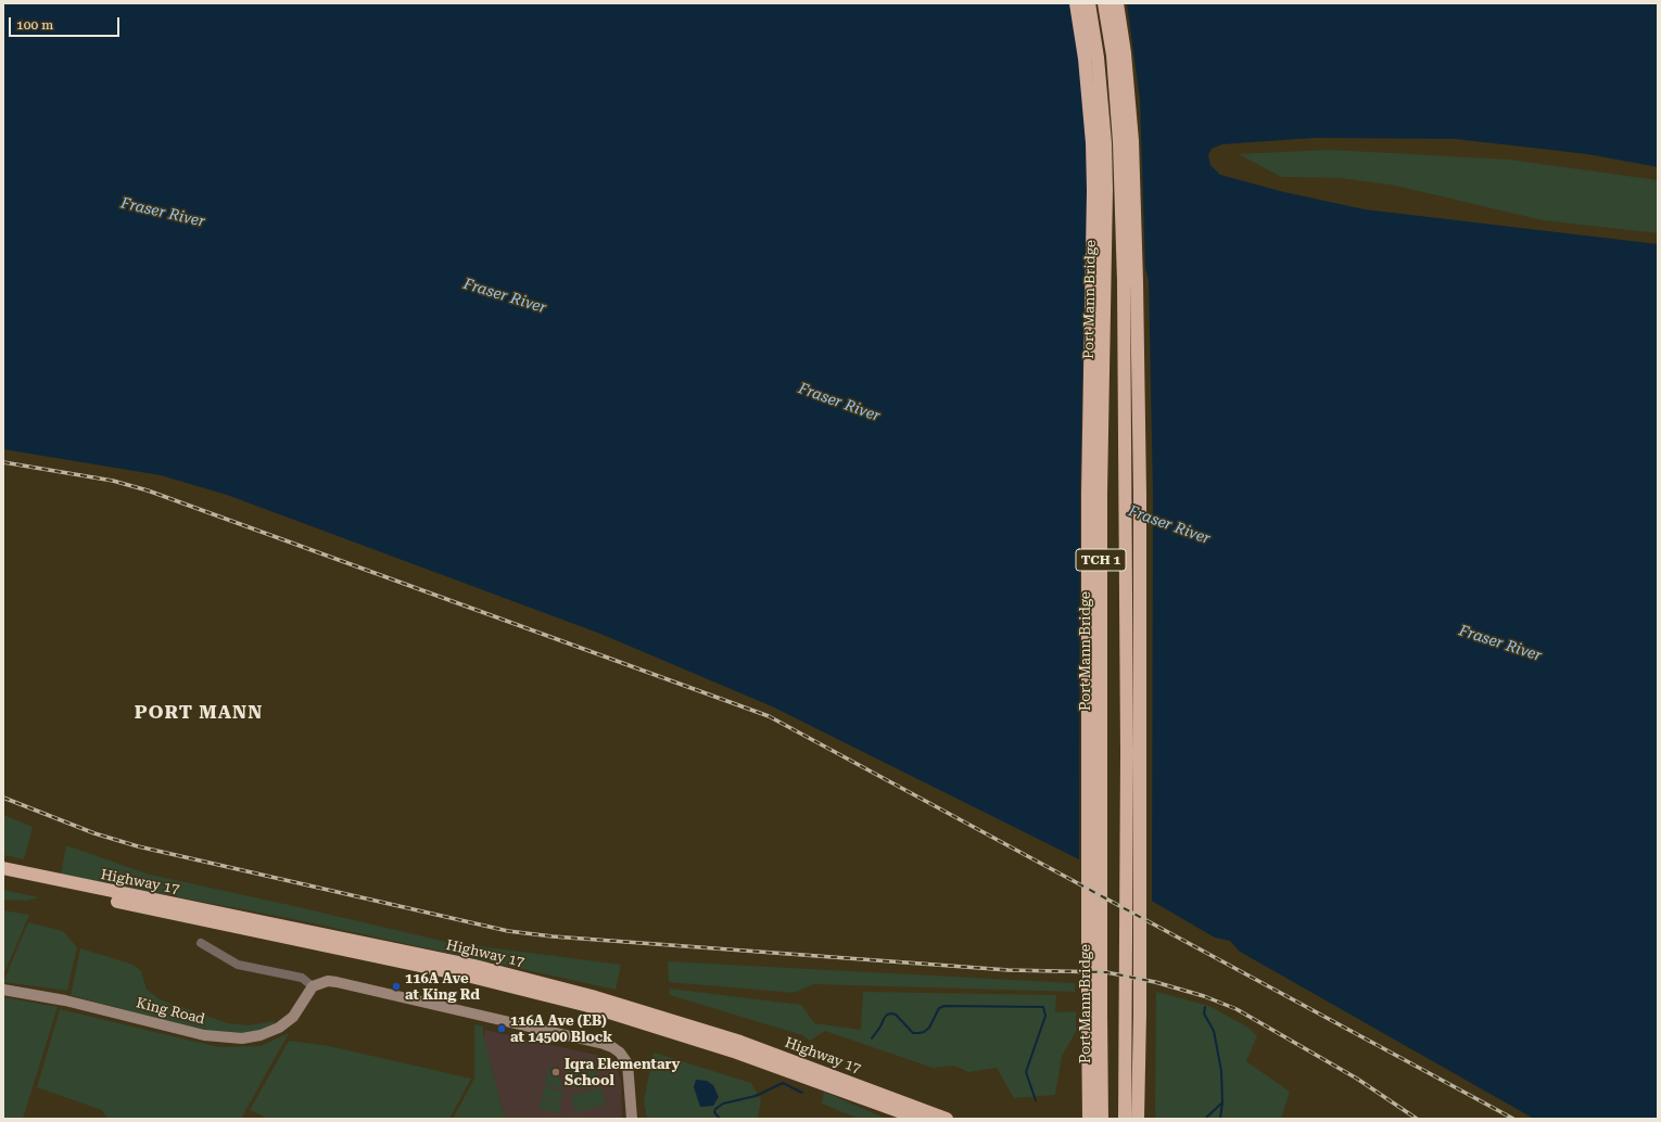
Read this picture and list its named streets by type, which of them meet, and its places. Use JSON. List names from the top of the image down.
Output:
{
  "streets": {
    "highway": ["Port Mann Bridge", "TCH 1", "Highway 17"],
    "street": ["King Road"]
  },
  "districts": ["PORT MANN"],
  "water": ["Fraser River"],
  "places": ["116A Ave at King Rd", "116A Ave (EB) at 14500 Block", "Iqra Elementary School"],
  "scale_bar": "100 m"
}
